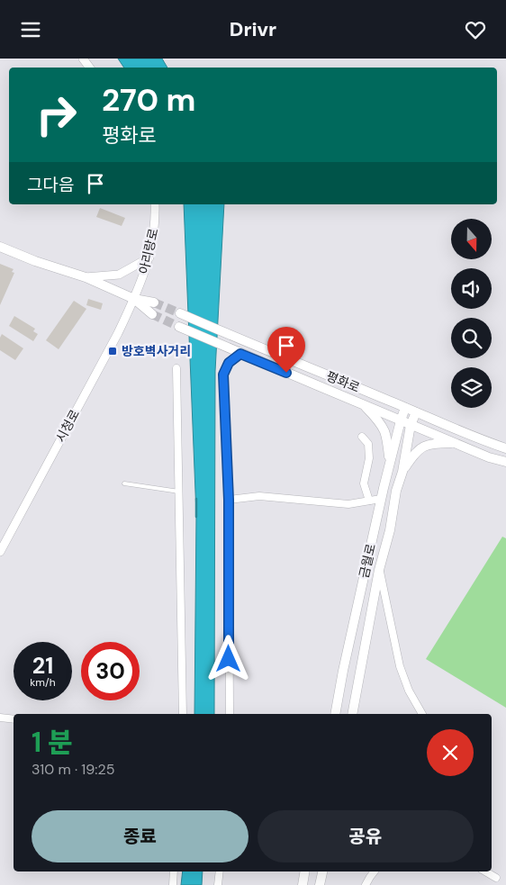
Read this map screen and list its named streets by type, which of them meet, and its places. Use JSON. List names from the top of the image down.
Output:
{
  "streets": {
    "main road": ["평화로", "금월로"],
    "street": ["아리랑로", "시청로"]
  },
  "crossings": [
    ["아리랑로", "시청로"],
    ["평화로", "금월로"]
  ],
  "places": {
    "transit": ["방호벽사거리"]
  },
  "north": "bottom",
  "page": {
    "header": "Drivr",
    "turn": ["270 m", "평화로"],
    "then": "그다음",
    "speed": "21 km/h",
    "limit": "30",
    "heading": ["1 분", "310 m · 19:25"],
    "buttons": ["종료", "공유"]
  }
}
